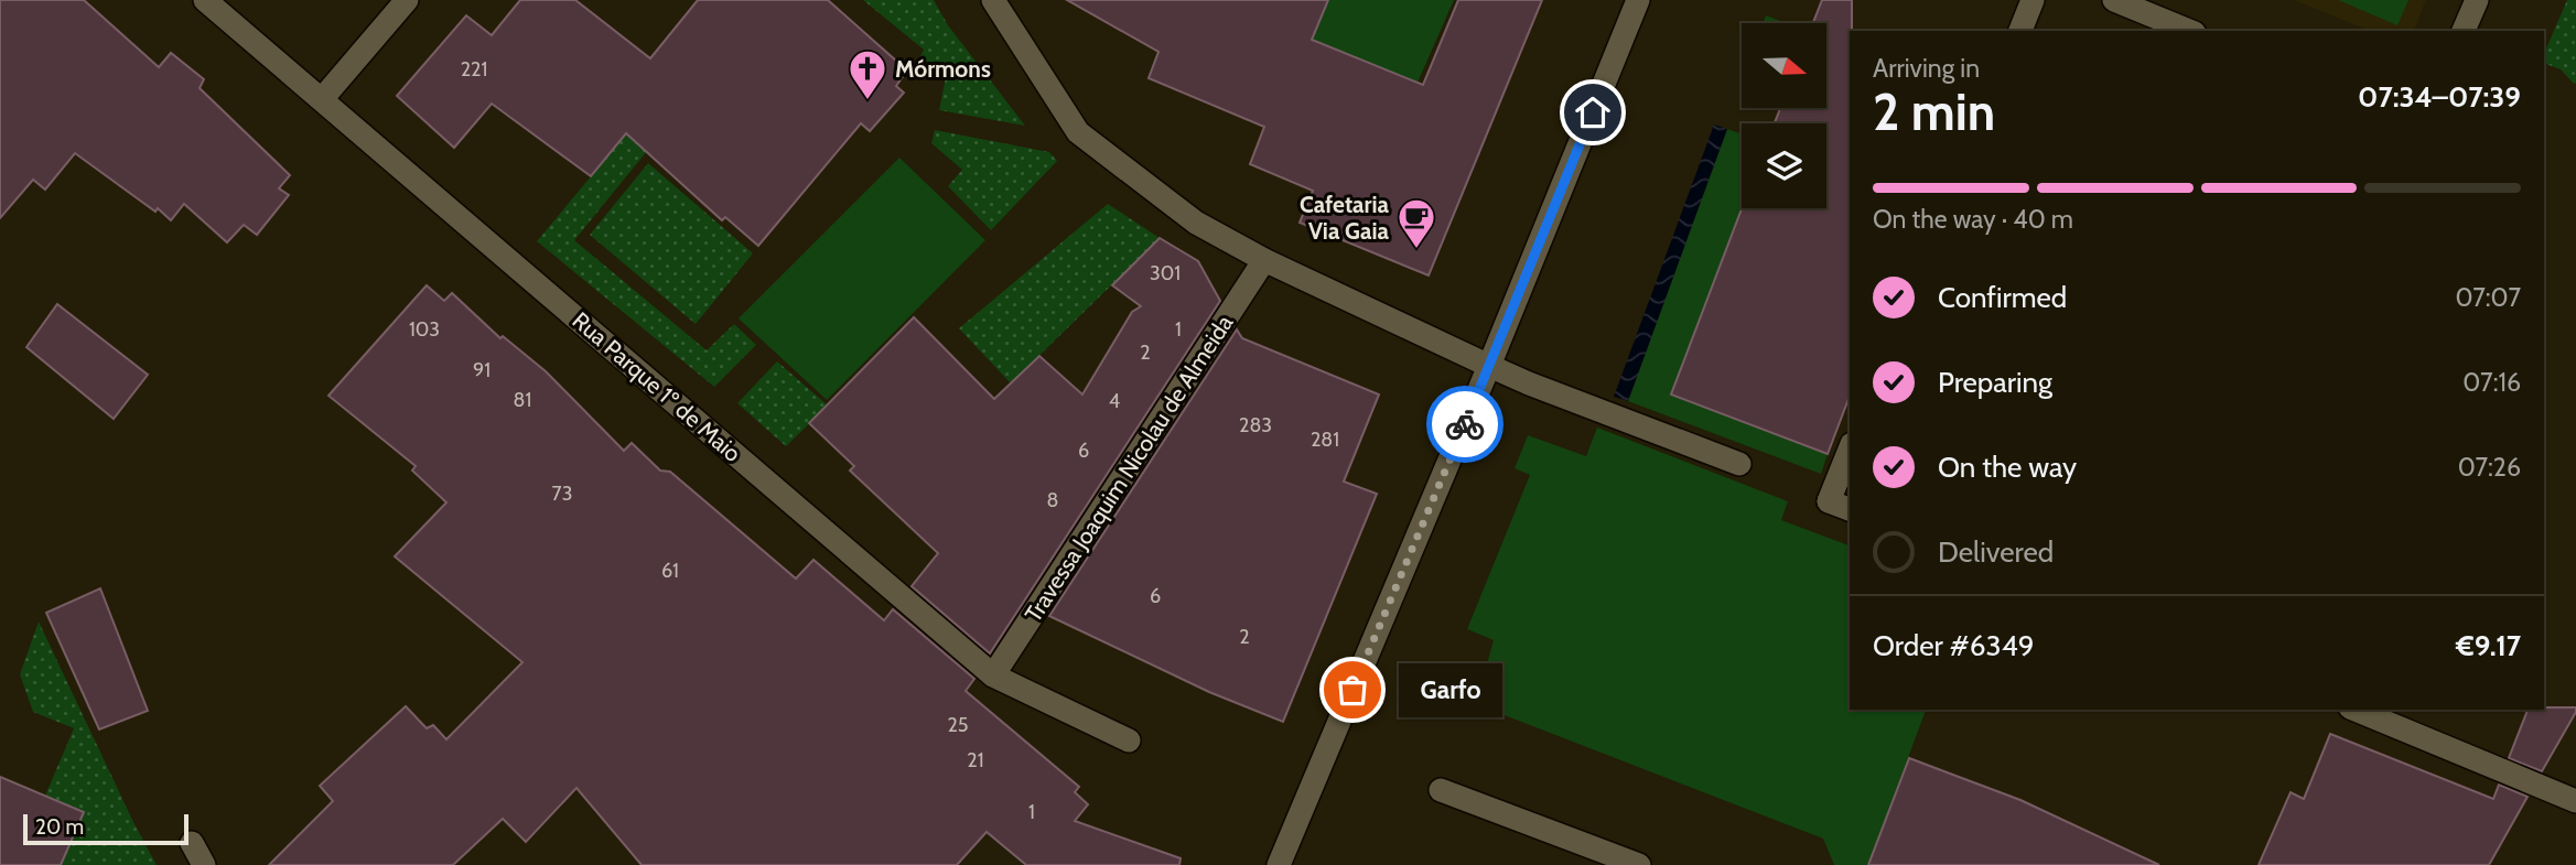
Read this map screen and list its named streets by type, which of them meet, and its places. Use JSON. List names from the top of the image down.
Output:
{
  "streets": {
    "street": ["Rua Parque 1º de Maio", "Travessa Joaquim Nicolau de Almeida"]
  },
  "crossings": [
    ["Rua Parque 1º de Maio", "Travessa Joaquim Nicolau de Almeida"]
  ],
  "places": {
    "church": ["Mórmons"],
    "cafe": ["Cafetaria Via Gaia"],
    "other": ["Garfo"]
  },
  "house_numbers": [
    "221",
    "301",
    "103",
    "1",
    "2",
    "91",
    "81",
    "4",
    "283",
    "281",
    "6",
    "73",
    "8",
    "61",
    "6",
    "2",
    "25",
    "21",
    "1"
  ],
  "scale_bar": "20 m",
  "north": "right",
  "page": {
    "heading": ["2 min", "Arriving in", "07:34–07:39"],
    "panel": ["Order #6349", "€9.17"],
    "bar": "On the way · 40 m",
    "list": [
      ["Confirmed", "07:07"],
      ["Preparing", "07:16"],
      ["On the way", "07:26"],
      "Delivered"
    ],
    "bubble": "Garfo",
    "scale": "20 m"
  }
}
